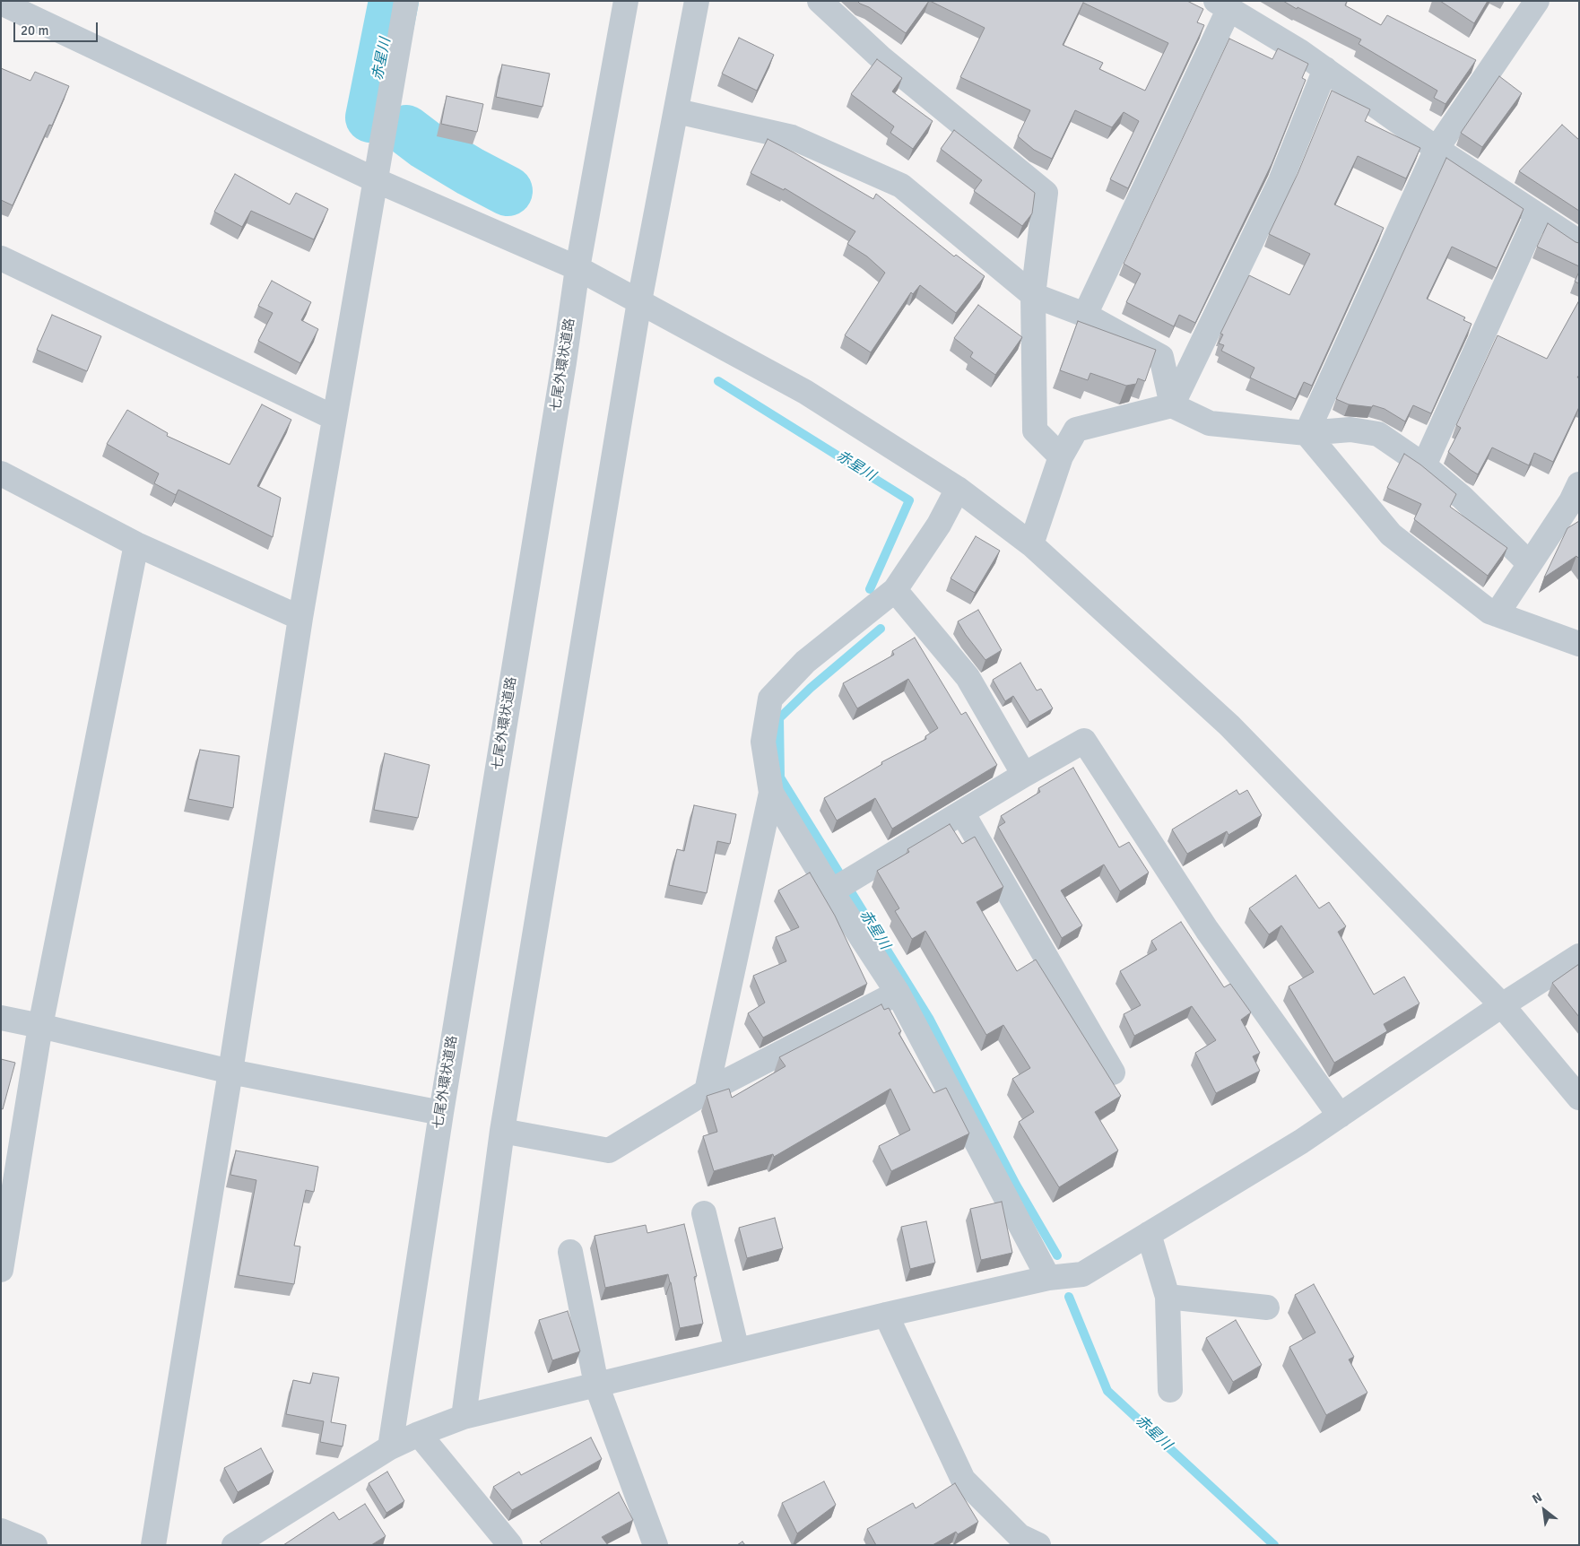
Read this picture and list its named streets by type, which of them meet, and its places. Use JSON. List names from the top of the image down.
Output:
{
  "streets": {
    "street": ["七尾外環状道路"]
  },
  "water": ["赤星川"],
  "scale_bar": "20 m",
  "north": "top left"
}
